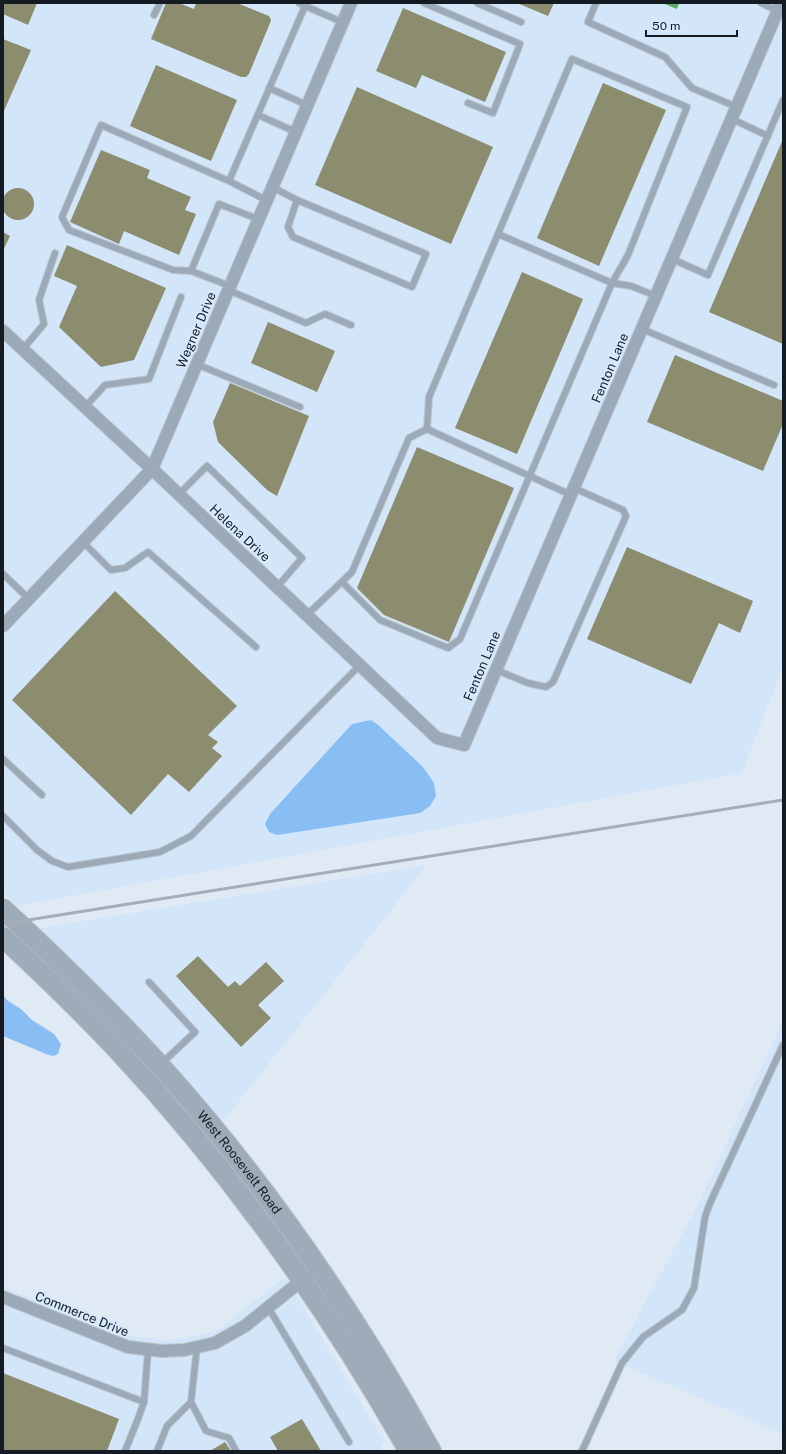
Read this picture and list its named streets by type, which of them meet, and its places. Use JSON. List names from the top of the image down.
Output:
{
  "streets": {
    "main road": ["West Roosevelt Road"],
    "street": [
      "Wegner Drive",
      "Fenton Lane",
      "Helena Drive",
      "Commerce Drive"
    ]
  },
  "crossings": [
    ["Wegner Drive", "Helena Drive"],
    ["Fenton Lane", "Helena Drive"],
    ["West Roosevelt Road", "Commerce Drive"]
  ],
  "scale_bar": "50 m"
}
